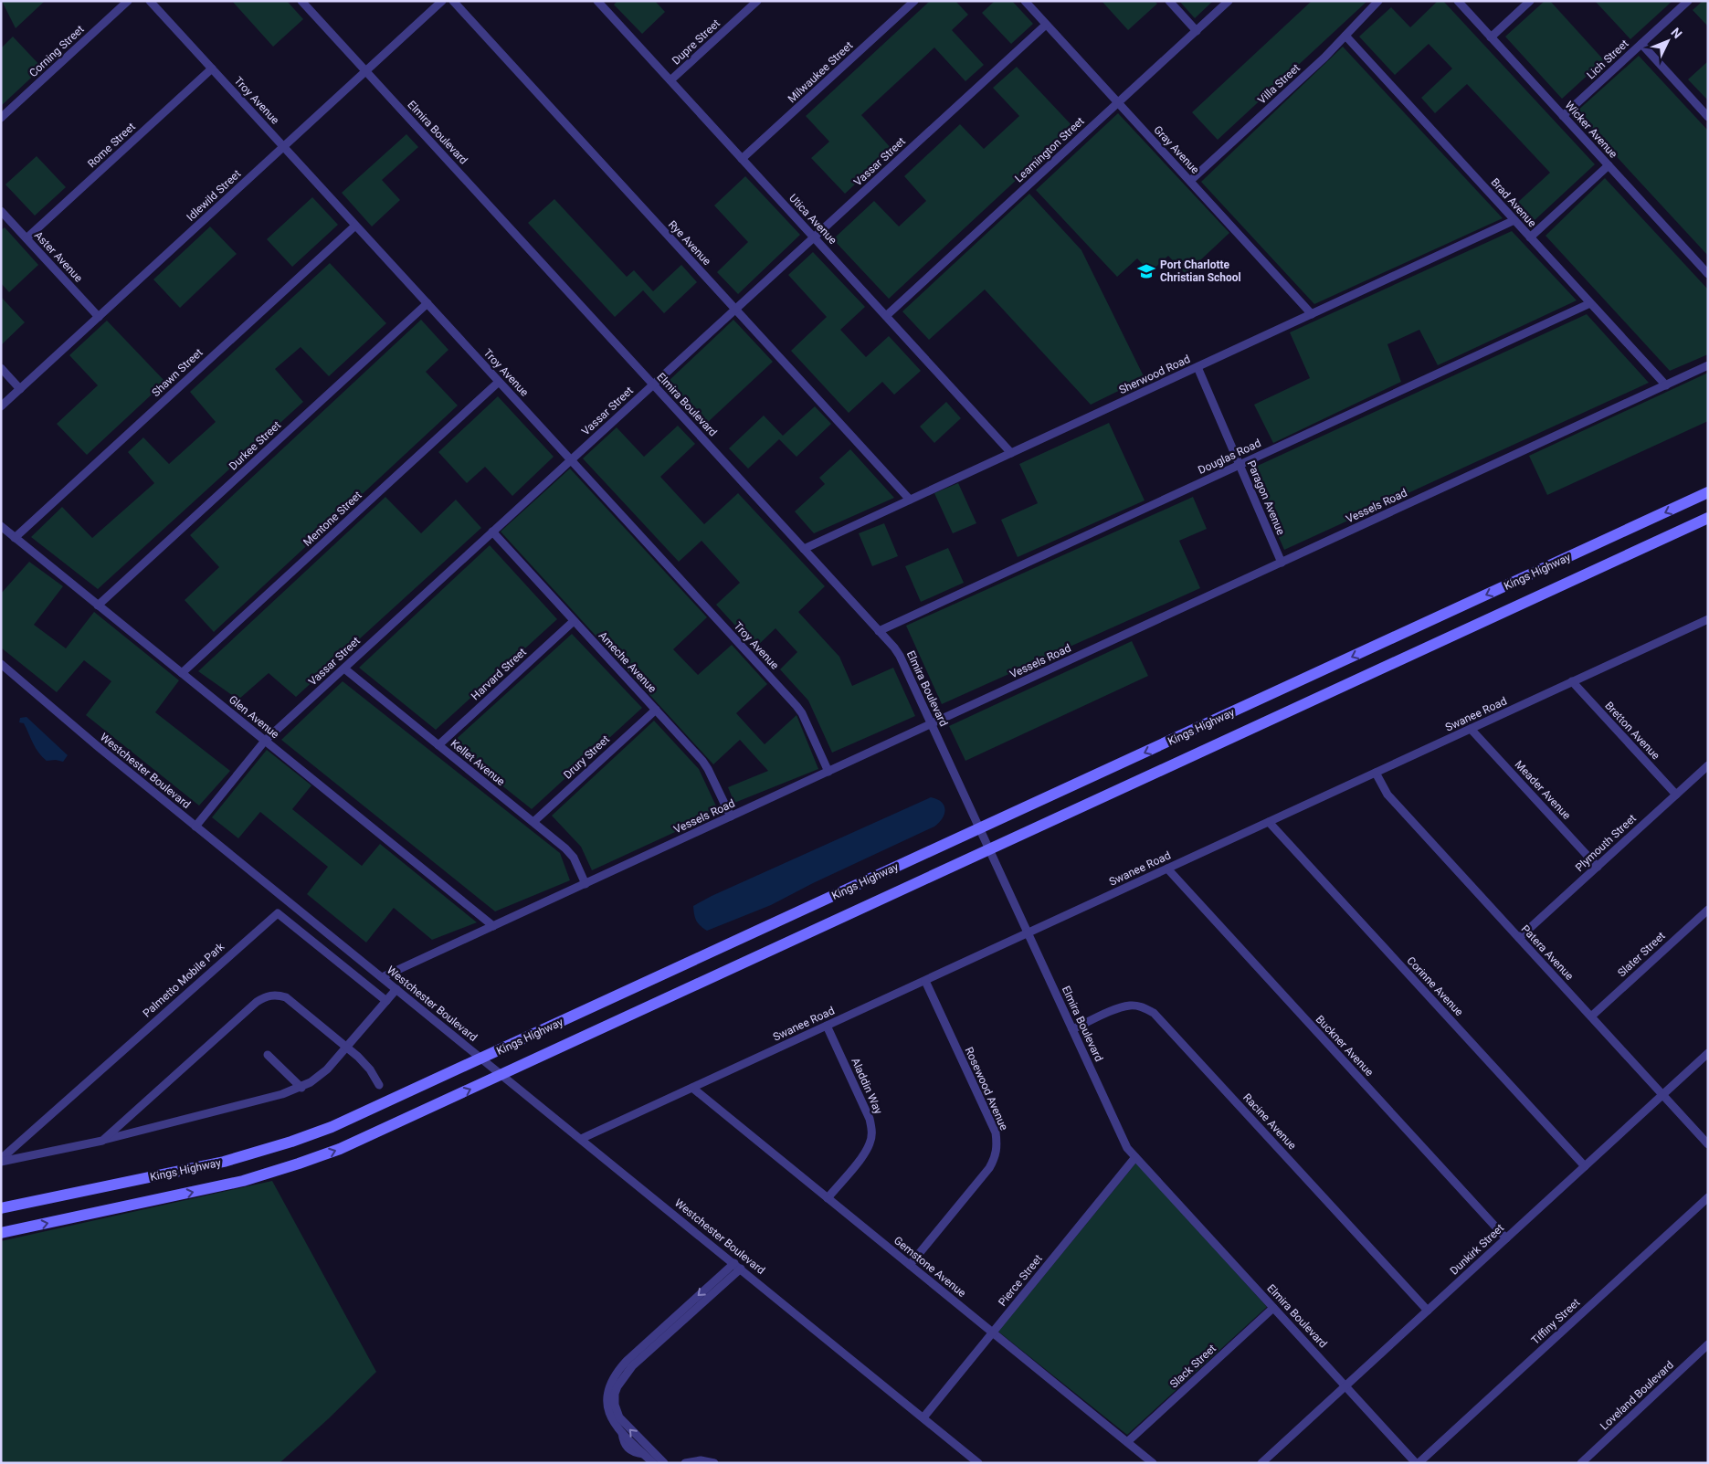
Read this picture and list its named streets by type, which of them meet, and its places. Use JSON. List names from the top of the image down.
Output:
{
  "streets": {
    "main road": ["Kings Highway"],
    "street": [
      "Dupre Street",
      "Corning Street",
      "Lich Street",
      "Milwaukee Street",
      "Villa Street",
      "Troy Avenue",
      "Wicker Avenue",
      "Elmira Boulevard",
      "Rome Street",
      "Leamington Street",
      "Gray Avenue",
      "Vassar Street",
      "Idlewild Street",
      "Brad Avenue",
      "Utica Avenue",
      "Rye Avenue",
      "Aster Avenue",
      "Shawn Street",
      "Sherwood Road",
      "Durkee Street",
      "Douglas Road",
      "Paragon Avenue",
      "Vessels Road",
      "Mentone Street",
      "Ameche Avenue",
      "Harvard Street",
      "Swanee Road",
      "Glen Avenue",
      "Bretton Avenue",
      "Drury Street",
      "Kellet Avenue",
      "Westchester Boulevard",
      "Meader Avenue",
      "Plymouth Street",
      "Patera Avenue",
      "Slater Street",
      "Palmetto Mobile Park",
      "Corinne Avenue",
      "Buckner Avenue",
      "Aladdin Way",
      "Rosewood Avenue",
      "Racine Avenue",
      "Dunkirk Street",
      "Gemstone Avenue",
      "Pierce Street",
      "Tiffiny Street",
      "Slack Street",
      "Loveland Boulevard"
    ]
  },
  "crossings": [
    ["Dupre Street", "Utica Avenue"],
    ["Lich Street", "Wicker Avenue"],
    ["Milwaukee Street", "Utica Avenue"],
    ["Villa Street", "Gray Avenue"],
    ["Villa Street", "Brad Avenue"],
    ["Troy Avenue", "Rome Street"],
    ["Troy Avenue", "Vassar Street"],
    ["Troy Avenue", "Idlewild Street"],
    ["Troy Avenue", "Shawn Street"],
    ["Troy Avenue", "Durkee Street"],
    ["Troy Avenue", "Vessels Road"],
    ["Troy Avenue", "Mentone Street"],
    ["Elmira Boulevard", "Vassar Street"],
    ["Elmira Boulevard", "Idlewild Street"],
    ["Elmira Boulevard", "Sherwood Road"],
    ["Elmira Boulevard", "Douglas Road"],
    ["Elmira Boulevard", "Vessels Road"],
    ["Elmira Boulevard", "Kings Highway"],
    ["Elmira Boulevard", "Swanee Road"],
    ["Elmira Boulevard", "Racine Avenue"],
    ["Elmira Boulevard", "Dunkirk Street"],
    ["Elmira Boulevard", "Pierce Street"],
    ["Elmira Boulevard", "Tiffiny Street"],
    ["Elmira Boulevard", "Slack Street"],
    ["Rome Street", "Aster Avenue"],
    ["Leamington Street", "Gray Avenue"],
    ["Leamington Street", "Utica Avenue"],
    ["Gray Avenue", "Vassar Street"],
    ["Gray Avenue", "Sherwood Road"],
    ["Vassar Street", "Utica Avenue"],
    ["Vassar Street", "Rye Avenue"],
    ["Vassar Street", "Ameche Avenue"],
    ["Vassar Street", "Glen Avenue"],
    ["Vassar Street", "Kellet Avenue"],
    ["Vassar Street", "Westchester Boulevard"],
    ["Idlewild Street", "Aster Avenue"],
    ["Brad Avenue", "Sherwood Road"],
    ["Brad Avenue", "Douglas Road"],
    ["Brad Avenue", "Vessels Road"],
    ["Utica Avenue", "Sherwood Road"],
    ["Rye Avenue", "Sherwood Road"],
    ["Shawn Street", "Glen Avenue"],
    ["Sherwood Road", "Paragon Avenue"],
    ["Durkee Street", "Glen Avenue"],
    ["Douglas Road", "Paragon Avenue"],
    ["Paragon Avenue", "Vessels Road"],
    ["Vessels Road", "Ameche Avenue"],
    ["Vessels Road", "Glen Avenue"],
    ["Vessels Road", "Kellet Avenue"],
    ["Vessels Road", "Westchester Boulevard"],
    ["Mentone Street", "Glen Avenue"],
    ["Kings Highway", "Westchester Boulevard"],
    ["Ameche Avenue", "Harvard Street"],
    ["Ameche Avenue", "Drury Street"],
    ["Harvard Street", "Kellet Avenue"],
    ["Swanee Road", "Bretton Avenue"],
    ["Swanee Road", "Westchester Boulevard"],
    ["Swanee Road", "Meader Avenue"],
    ["Swanee Road", "Patera Avenue"],
    ["Swanee Road", "Corinne Avenue"],
    ["Swanee Road", "Buckner Avenue"],
    ["Swanee Road", "Aladdin Way"],
    ["Swanee Road", "Rosewood Avenue"],
    ["Swanee Road", "Gemstone Avenue"],
    ["Bretton Avenue", "Plymouth Street"],
    ["Drury Street", "Kellet Avenue"],
    ["Westchester Boulevard", "Palmetto Mobile Park"],
    ["Westchester Boulevard", "Pierce Street"],
    ["Meader Avenue", "Plymouth Street"],
    ["Plymouth Street", "Patera Avenue"],
    ["Patera Avenue", "Slater Street"],
    ["Patera Avenue", "Dunkirk Street"],
    ["Corinne Avenue", "Dunkirk Street"],
    ["Buckner Avenue", "Dunkirk Street"],
    ["Aladdin Way", "Gemstone Avenue"],
    ["Rosewood Avenue", "Gemstone Avenue"],
    ["Racine Avenue", "Dunkirk Street"],
    ["Gemstone Avenue", "Pierce Street"],
    ["Gemstone Avenue", "Slack Street"]
  ],
  "places": {
    "school or university": ["Port Charlotte Christian School"]
  },
  "north": "top right"
}
